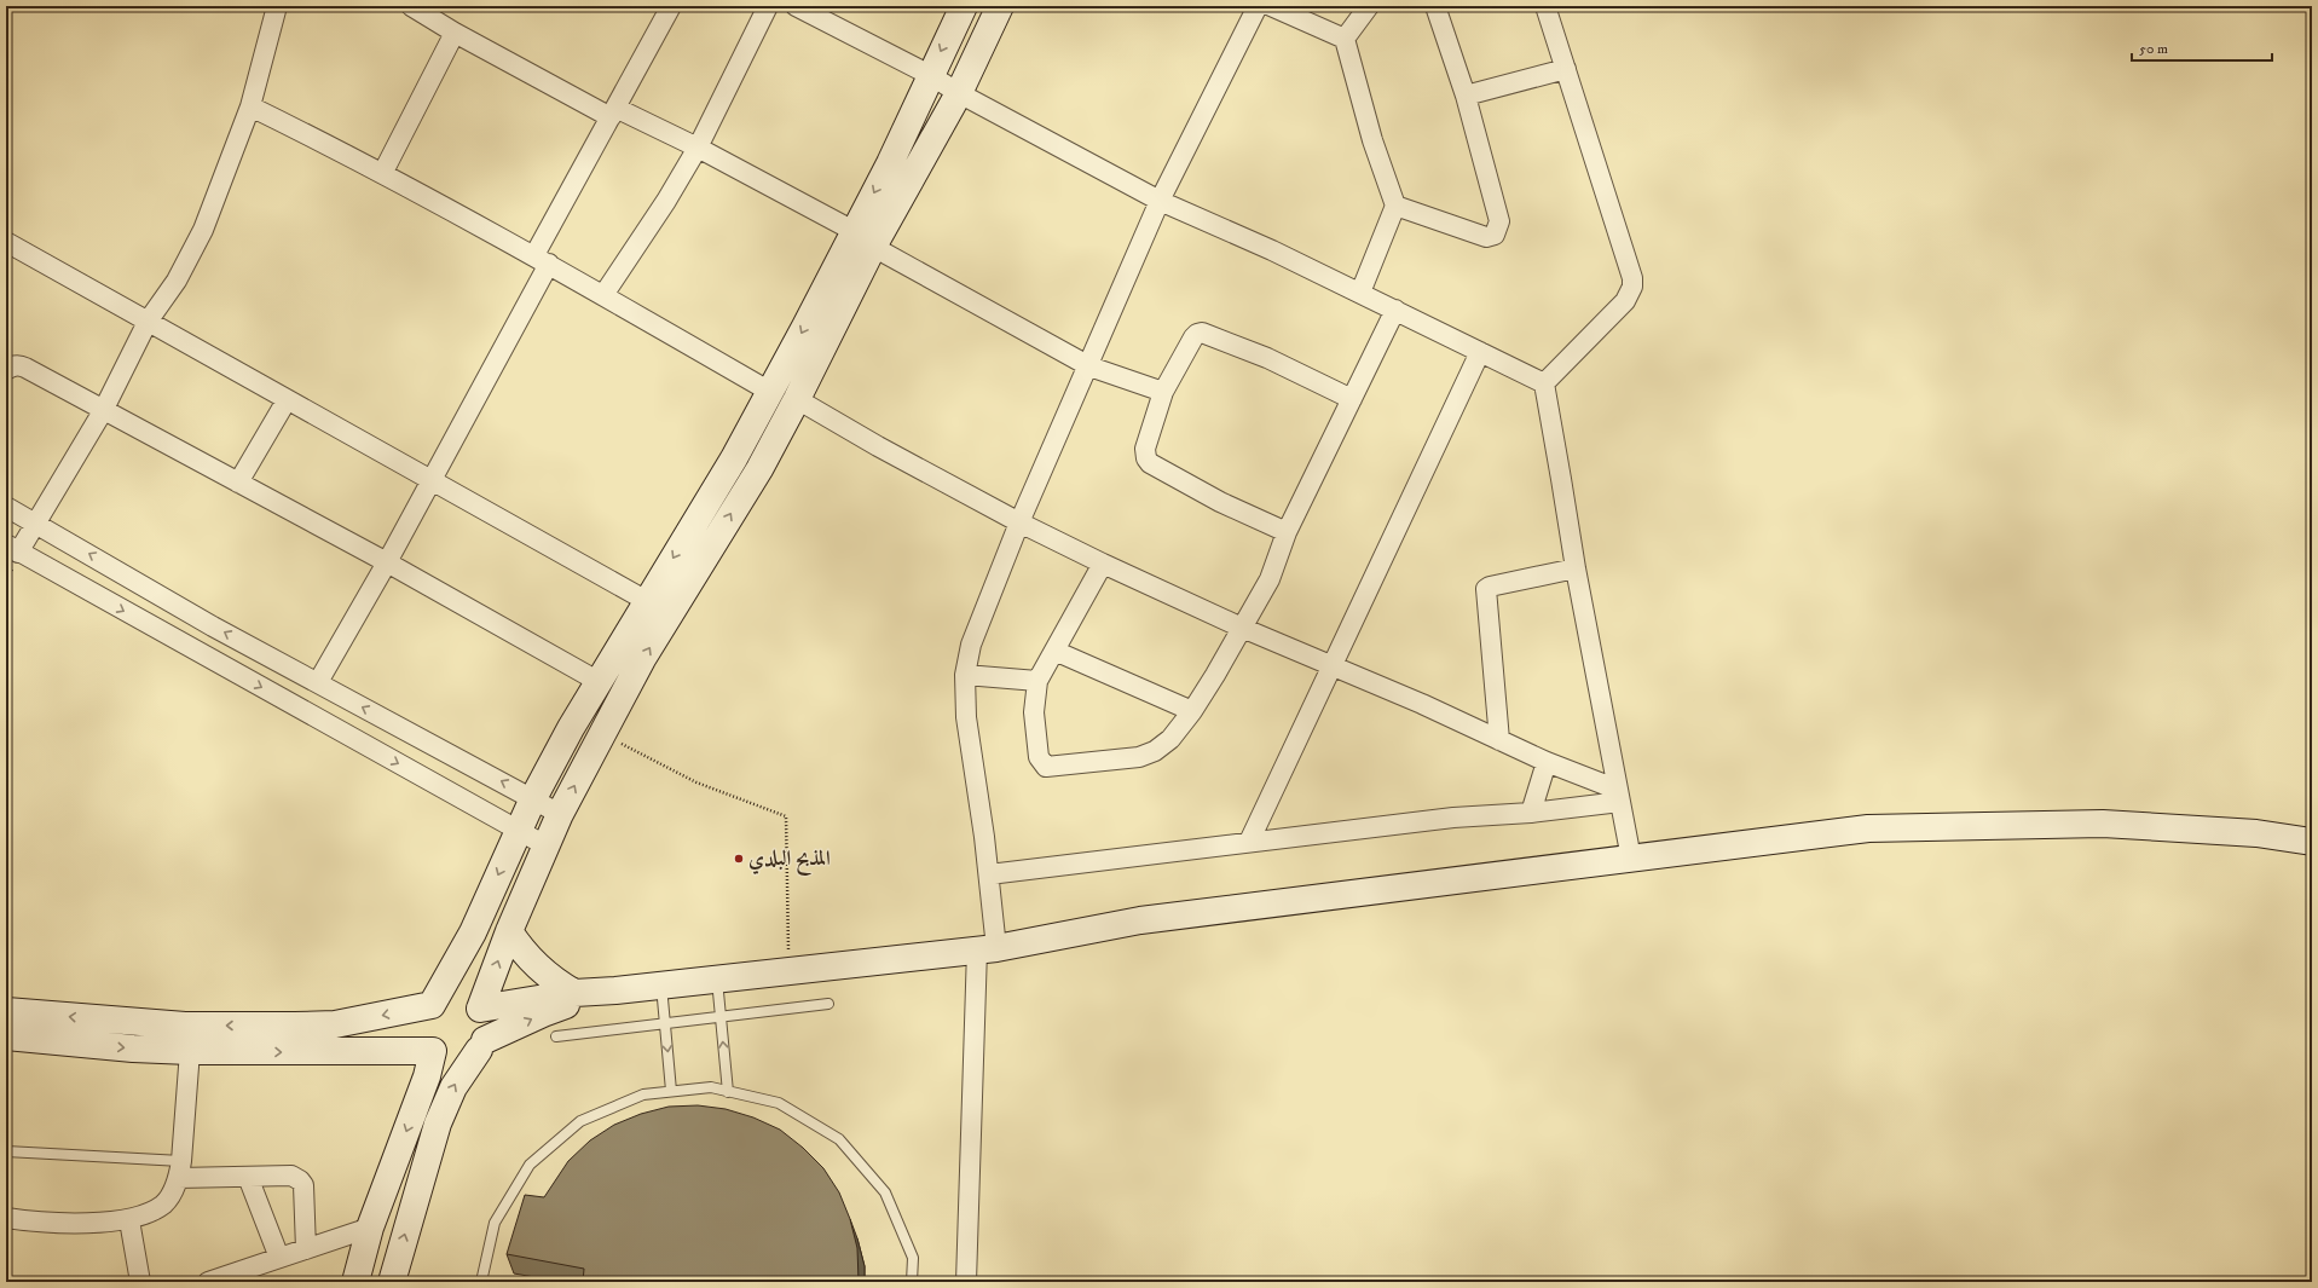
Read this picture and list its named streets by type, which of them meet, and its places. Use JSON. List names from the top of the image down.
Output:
{
  "places": ["المذبح البلدي"],
  "scale_bar": "50 m"
}
